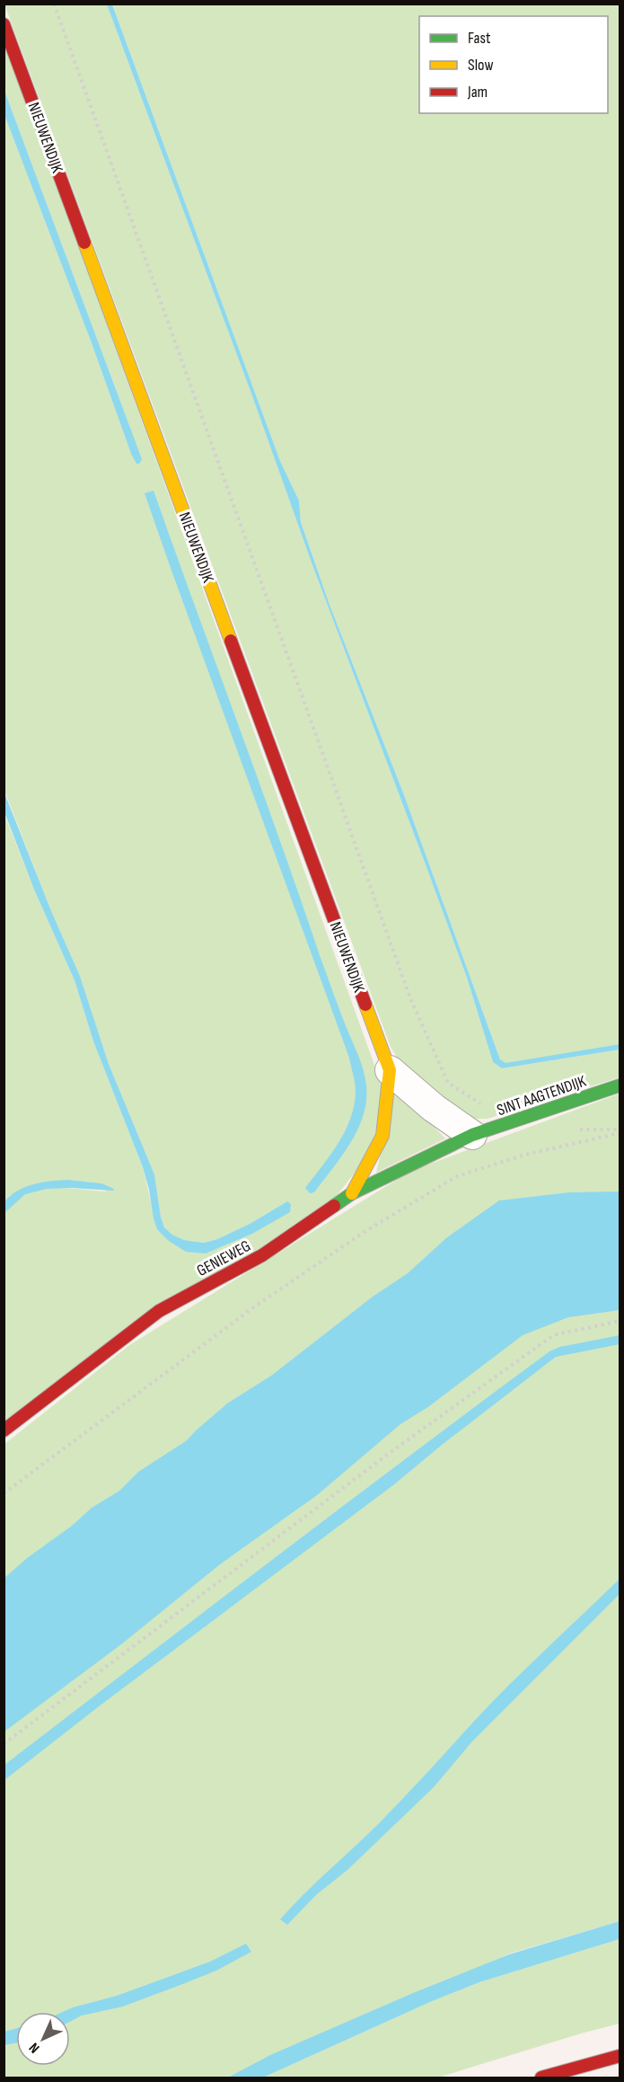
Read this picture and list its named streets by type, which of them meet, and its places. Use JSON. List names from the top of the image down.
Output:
{
  "streets": {
    "main road": ["NIEUWENDIJK", "SINT AAGTENDIJK", "GENIEWEG"]
  },
  "crossings": [
    ["NIEUWENDIJK", "SINT AAGTENDIJK"],
    ["NIEUWENDIJK", "GENIEWEG"],
    ["SINT AAGTENDIJK", "GENIEWEG"]
  ],
  "legend": ["Fast", "Slow", "Jam"],
  "north": "bottom left"
}
